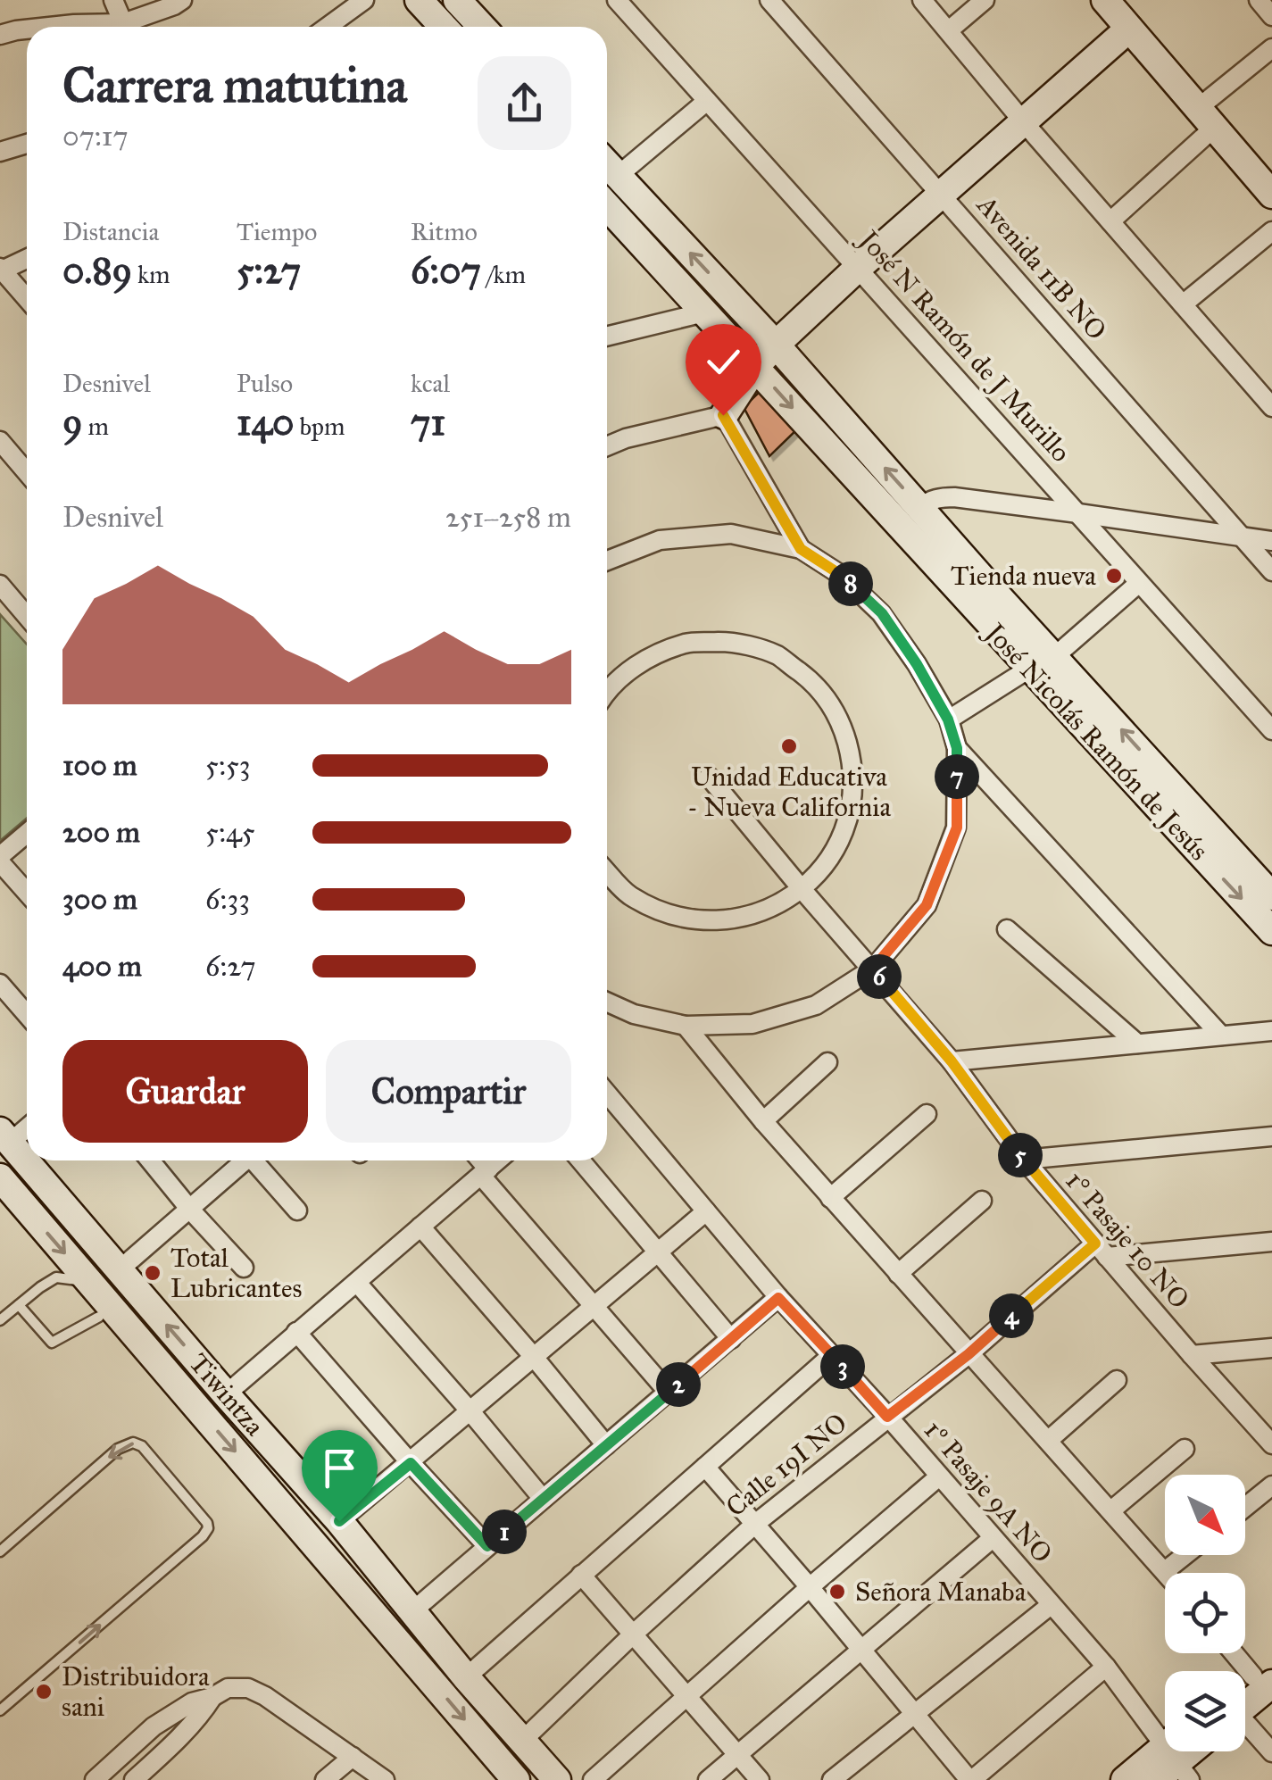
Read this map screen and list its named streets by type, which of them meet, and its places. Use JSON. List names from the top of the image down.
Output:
{
  "streets": {
    "street": [
      "Avenida 11B NO",
      "José N Ramón de J Murillo",
      "José Nicolás Ramón de Jesús",
      "1° Pasaje 10 NO",
      "Tiwintza",
      "Calle 19I NO",
      "1º Pasaje 9A NO"
    ]
  },
  "crossings": [
    ["1° Pasaje 10 NO", "Calle 19I NO"],
    ["Tiwintza", "Calle 19I NO"],
    ["Calle 19I NO", "1º Pasaje 9A NO"]
  ],
  "places": [
    "Tienda nueva",
    "Unidad Educativa - Nueva California",
    "Total Lubricantes",
    "Señora Manaba",
    "Distribuidora sani"
  ],
  "north": "bottom right",
  "page": {
    "heading": ["Carrera matutina", "07:17"],
    "stats": [
      ["Distancia", "0.89 km"],
      ["Tiempo", "5:27"],
      ["Ritmo", "6:07 /km"],
      ["Desnivel", "9 m"],
      ["Pulso", "140 bpm"],
      ["kcal", "71"]
    ],
    "chart": ["Desnivel", "251–258 m"],
    "pins": [
      "8",
      "7",
      "6",
      "5",
      "4",
      "3",
      "2",
      "1"
    ],
    "list": [
      {
        "name": "100 m",
        "note": "5:53"
      },
      {
        "name": "200 m",
        "note": "5:45"
      },
      {
        "name": "300 m",
        "note": "6:33"
      },
      {
        "name": "400 m",
        "note": "6:27"
      }
    ],
    "buttons": ["Guardar", "Compartir"]
  }
}
